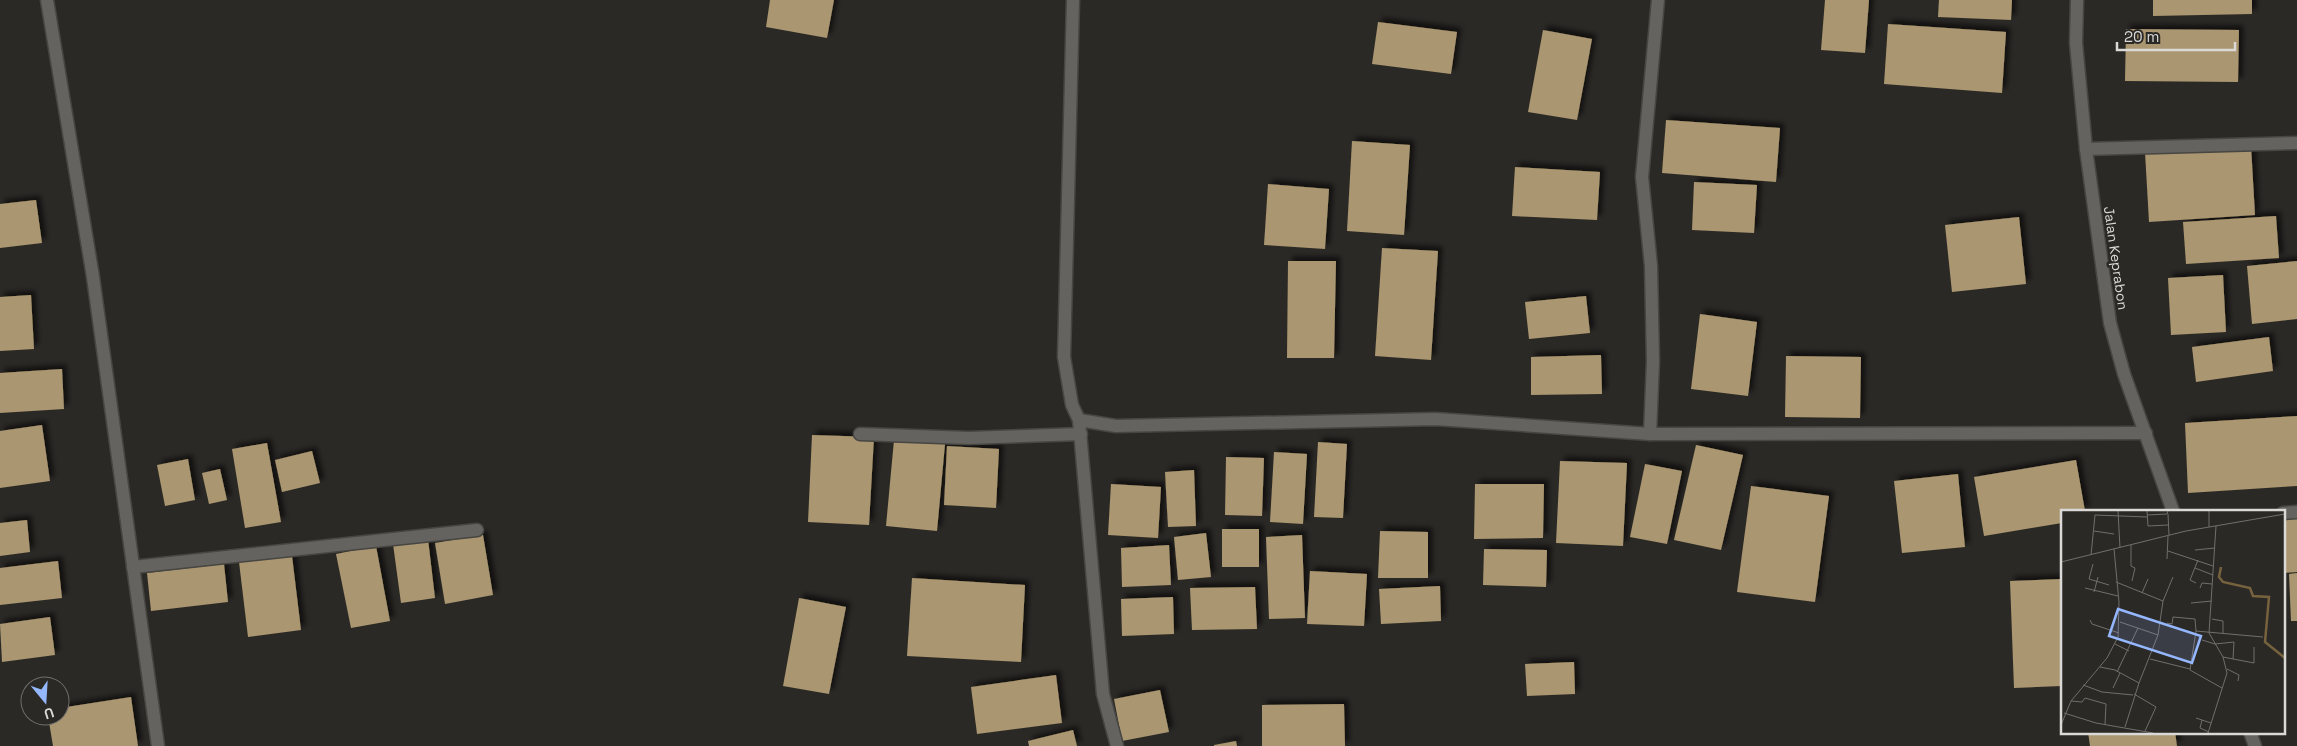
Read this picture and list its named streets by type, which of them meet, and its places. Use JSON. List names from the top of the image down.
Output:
{
  "streets": {
    "street": ["Jalan Keprabon"]
  },
  "scale_bar": "20 m",
  "north": "bottom"
}
